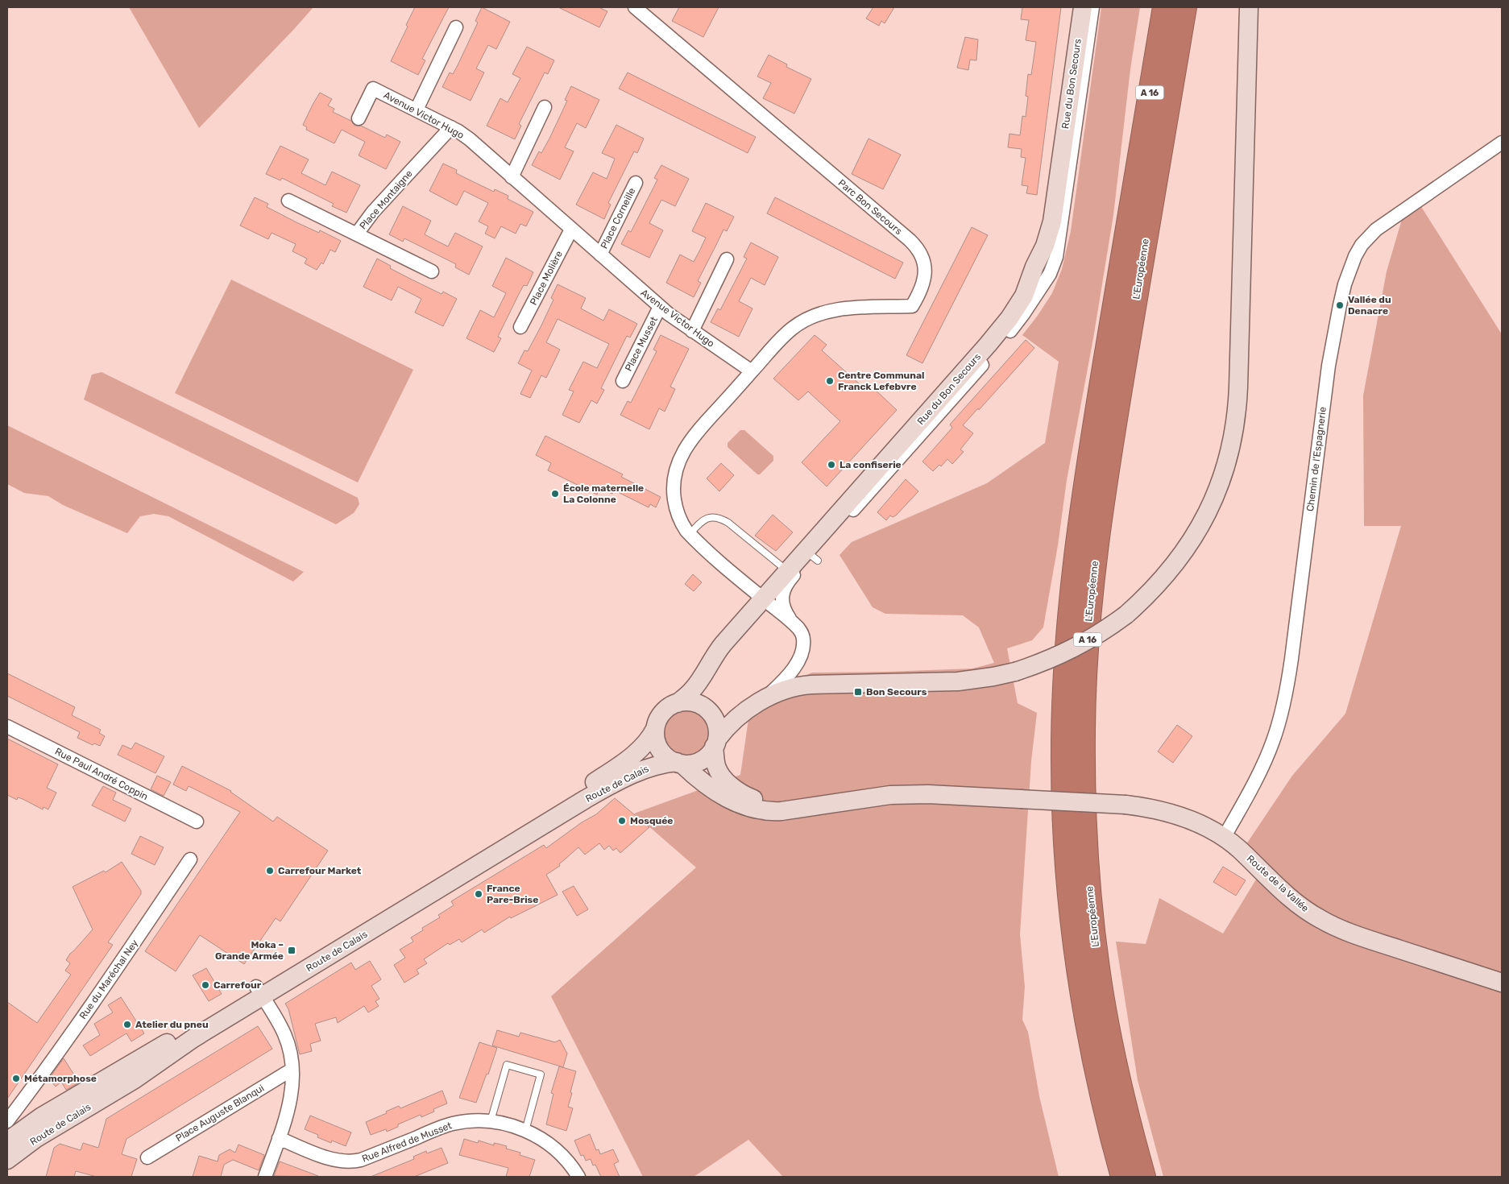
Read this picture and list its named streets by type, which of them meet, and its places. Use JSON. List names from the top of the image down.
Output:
{
  "streets": {
    "highway": ["A 16", "L'Européenne"],
    "main road": ["Rue du Bon Secours", "Route de Calais", "Route de la Vallée"],
    "street": [
      "Avenue Victor Hugo",
      "Place Montaigne",
      "Parc Bon Secours",
      "Place Corneille",
      "Place Molière",
      "Place Musset",
      "Chemin de l'Espagnerie",
      "Rue Paul André Coppin",
      "Rue du Maréchal Ney",
      "Place Auguste Blanqui",
      "Rue Alfred de Musset"
    ]
  },
  "crossings": [
    ["Rue du Bon Secours", "Route de Calais"],
    ["Avenue Victor Hugo", "Place Montaigne"],
    ["Avenue Victor Hugo", "Parc Bon Secours"],
    ["Avenue Victor Hugo", "Place Corneille"],
    ["Avenue Victor Hugo", "Place Molière"],
    ["Avenue Victor Hugo", "Place Musset"],
    ["Chemin de l'Espagnerie", "Route de la Vallée"]
  ],
  "places": {
    "other": [
      "Vallée du Denacre",
      "Centre Communal Franck Lefebvre",
      "La confiserie",
      "École maternelle La Colonne",
      "Mosquée",
      "Carrefour Market",
      "France Pare-Brise",
      "Carrefour",
      "Atelier du pneu",
      "Métamorphose"
    ],
    "transit": ["Bon Secours", "Moka – Grande Armée"]
  }
}
